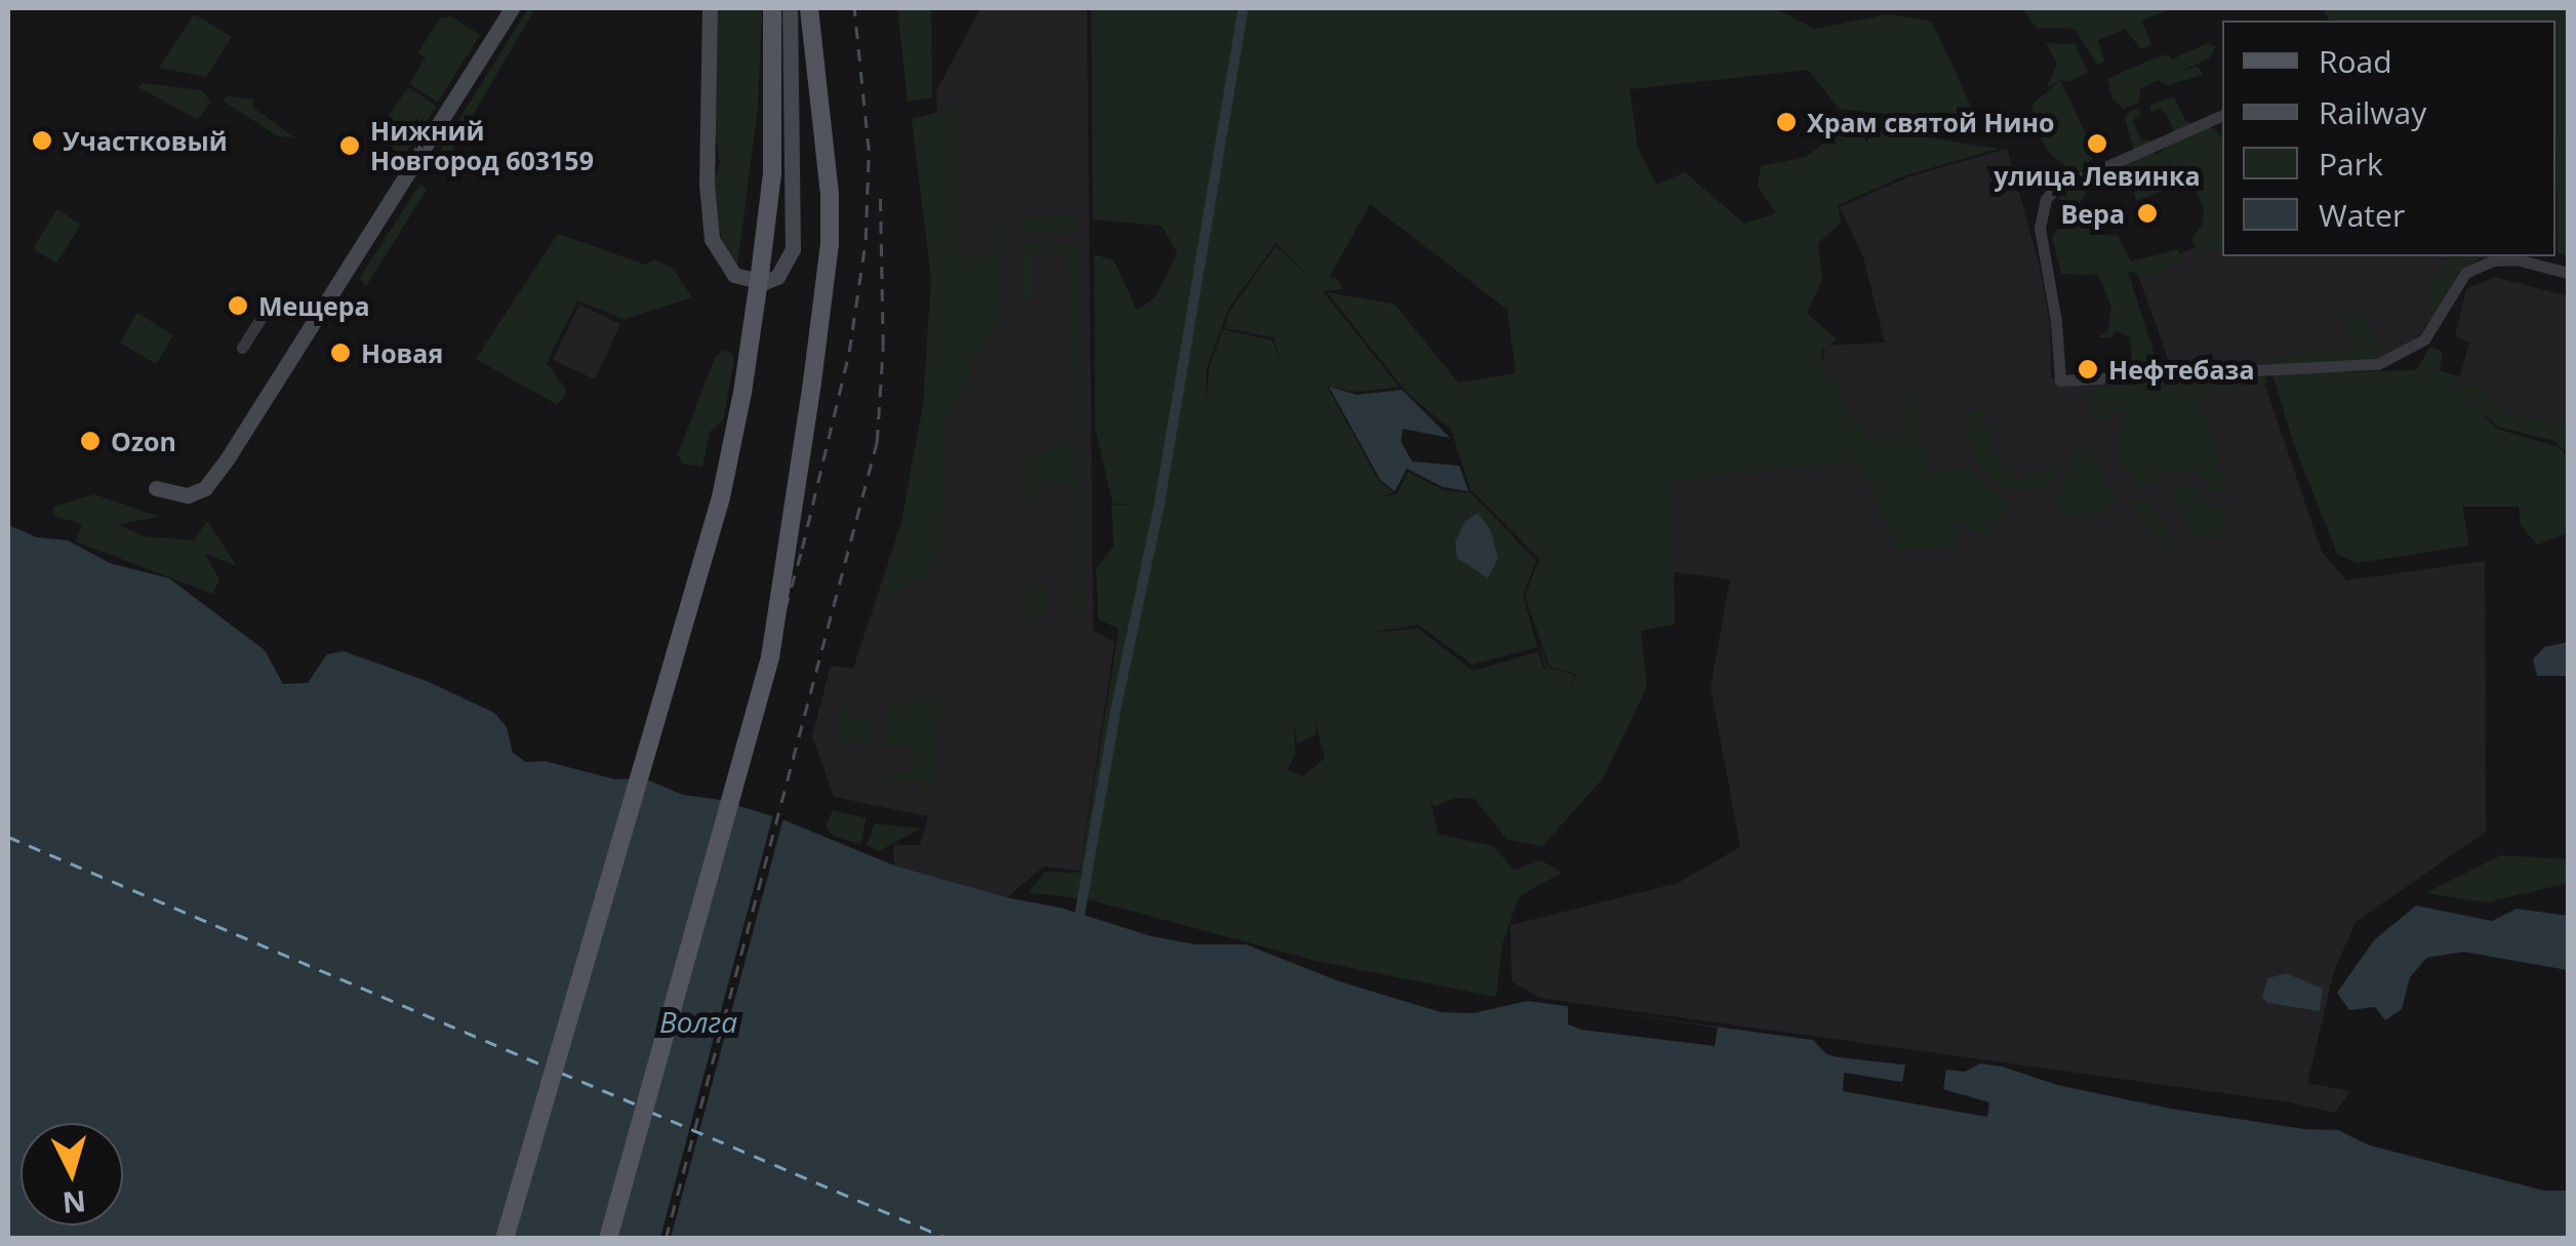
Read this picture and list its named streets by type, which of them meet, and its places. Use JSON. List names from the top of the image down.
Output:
{
  "water": ["Волга"],
  "places": [
    "Храм святой Нино",
    "Участковый",
    "улица Левинка",
    "Нижний Новгород 603159",
    "Вера",
    "Мещера",
    "Новая",
    "Нефтебаза",
    "Ozon"
  ],
  "legend": [
    "Road",
    "Railway",
    "Park",
    "Water"
  ],
  "north": "bottom"
}
